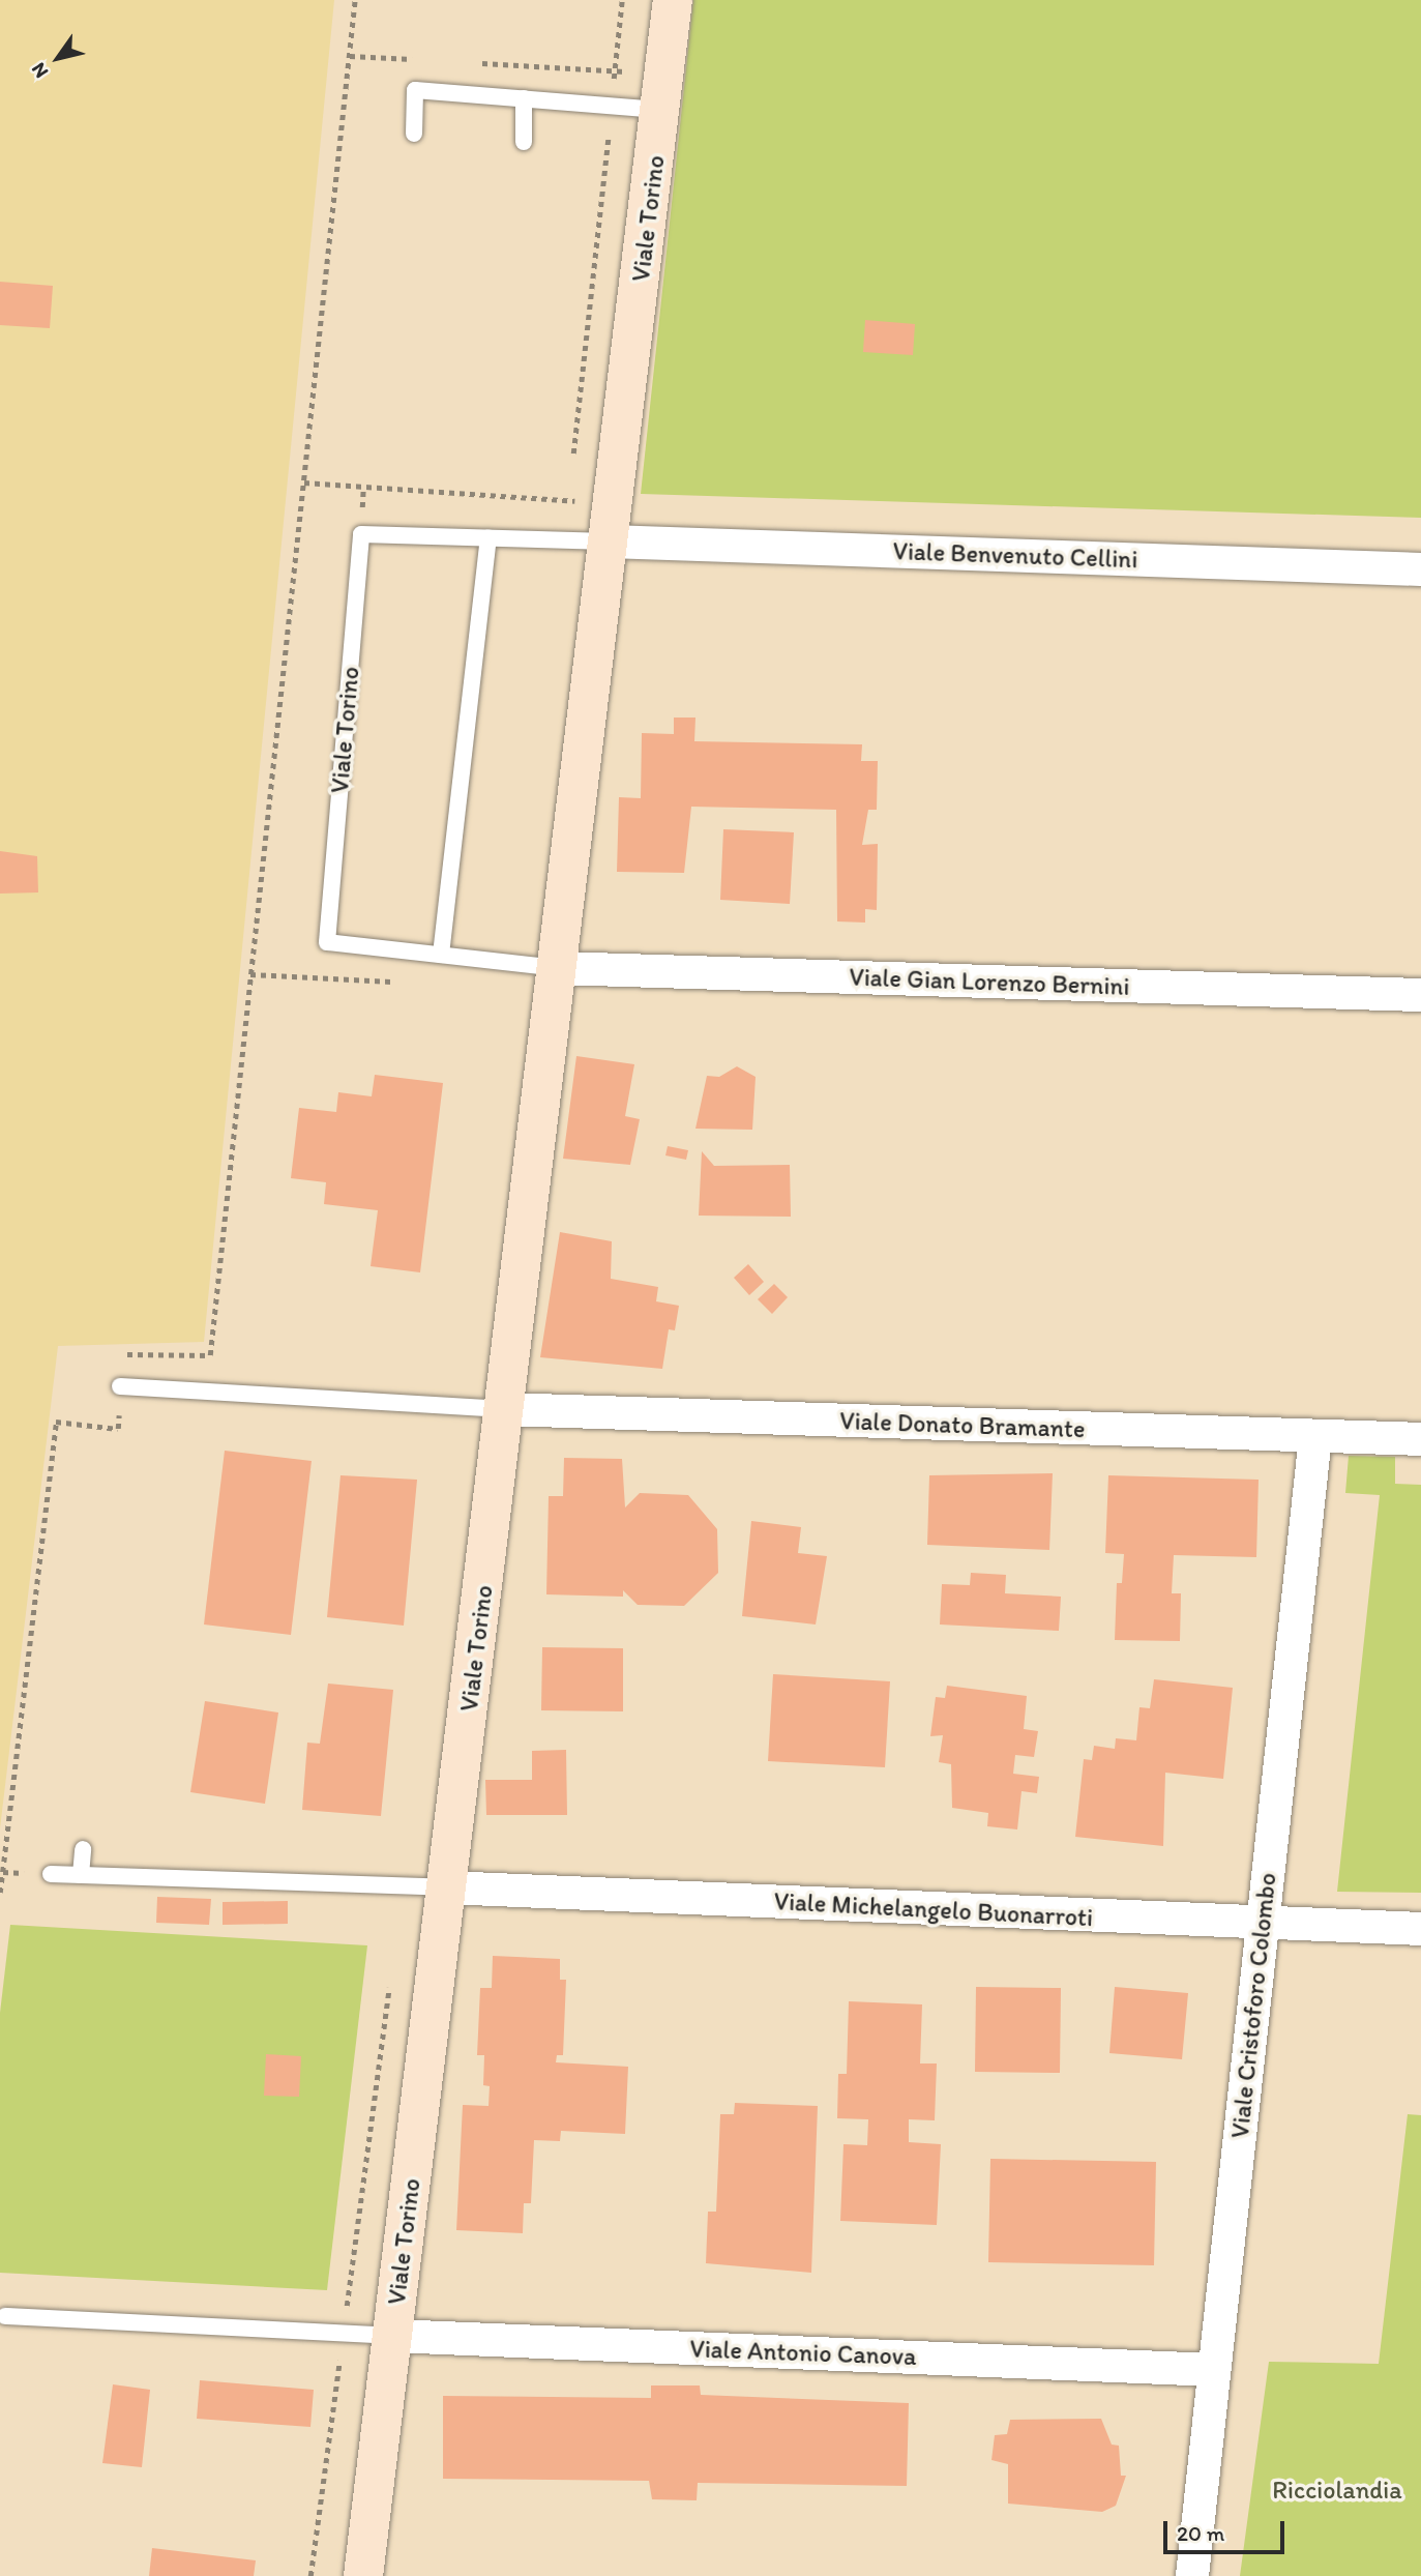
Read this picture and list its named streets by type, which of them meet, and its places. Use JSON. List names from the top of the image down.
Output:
{
  "streets": {
    "street": [
      "Viale Torino",
      "Viale Benvenuto Cellini",
      "Viale Gian Lorenzo Bernini",
      "Viale Donato Bramante",
      "Viale Michelangelo Buonarroti",
      "Viale Cristoforo Colombo",
      "Viale Antonio Canova"
    ]
  },
  "crossings": [
    ["Viale Torino", "Viale Benvenuto Cellini"],
    ["Viale Torino", "Viale Gian Lorenzo Bernini"],
    ["Viale Torino", "Viale Donato Bramante"],
    ["Viale Torino", "Viale Michelangelo Buonarroti"],
    ["Viale Torino", "Viale Antonio Canova"],
    ["Viale Donato Bramante", "Viale Cristoforo Colombo"],
    ["Viale Michelangelo Buonarroti", "Viale Cristoforo Colombo"],
    ["Viale Cristoforo Colombo", "Viale Antonio Canova"]
  ],
  "parks": ["Ricciolandia"],
  "scale_bar": "20 m",
  "north": "bottom left"
}
